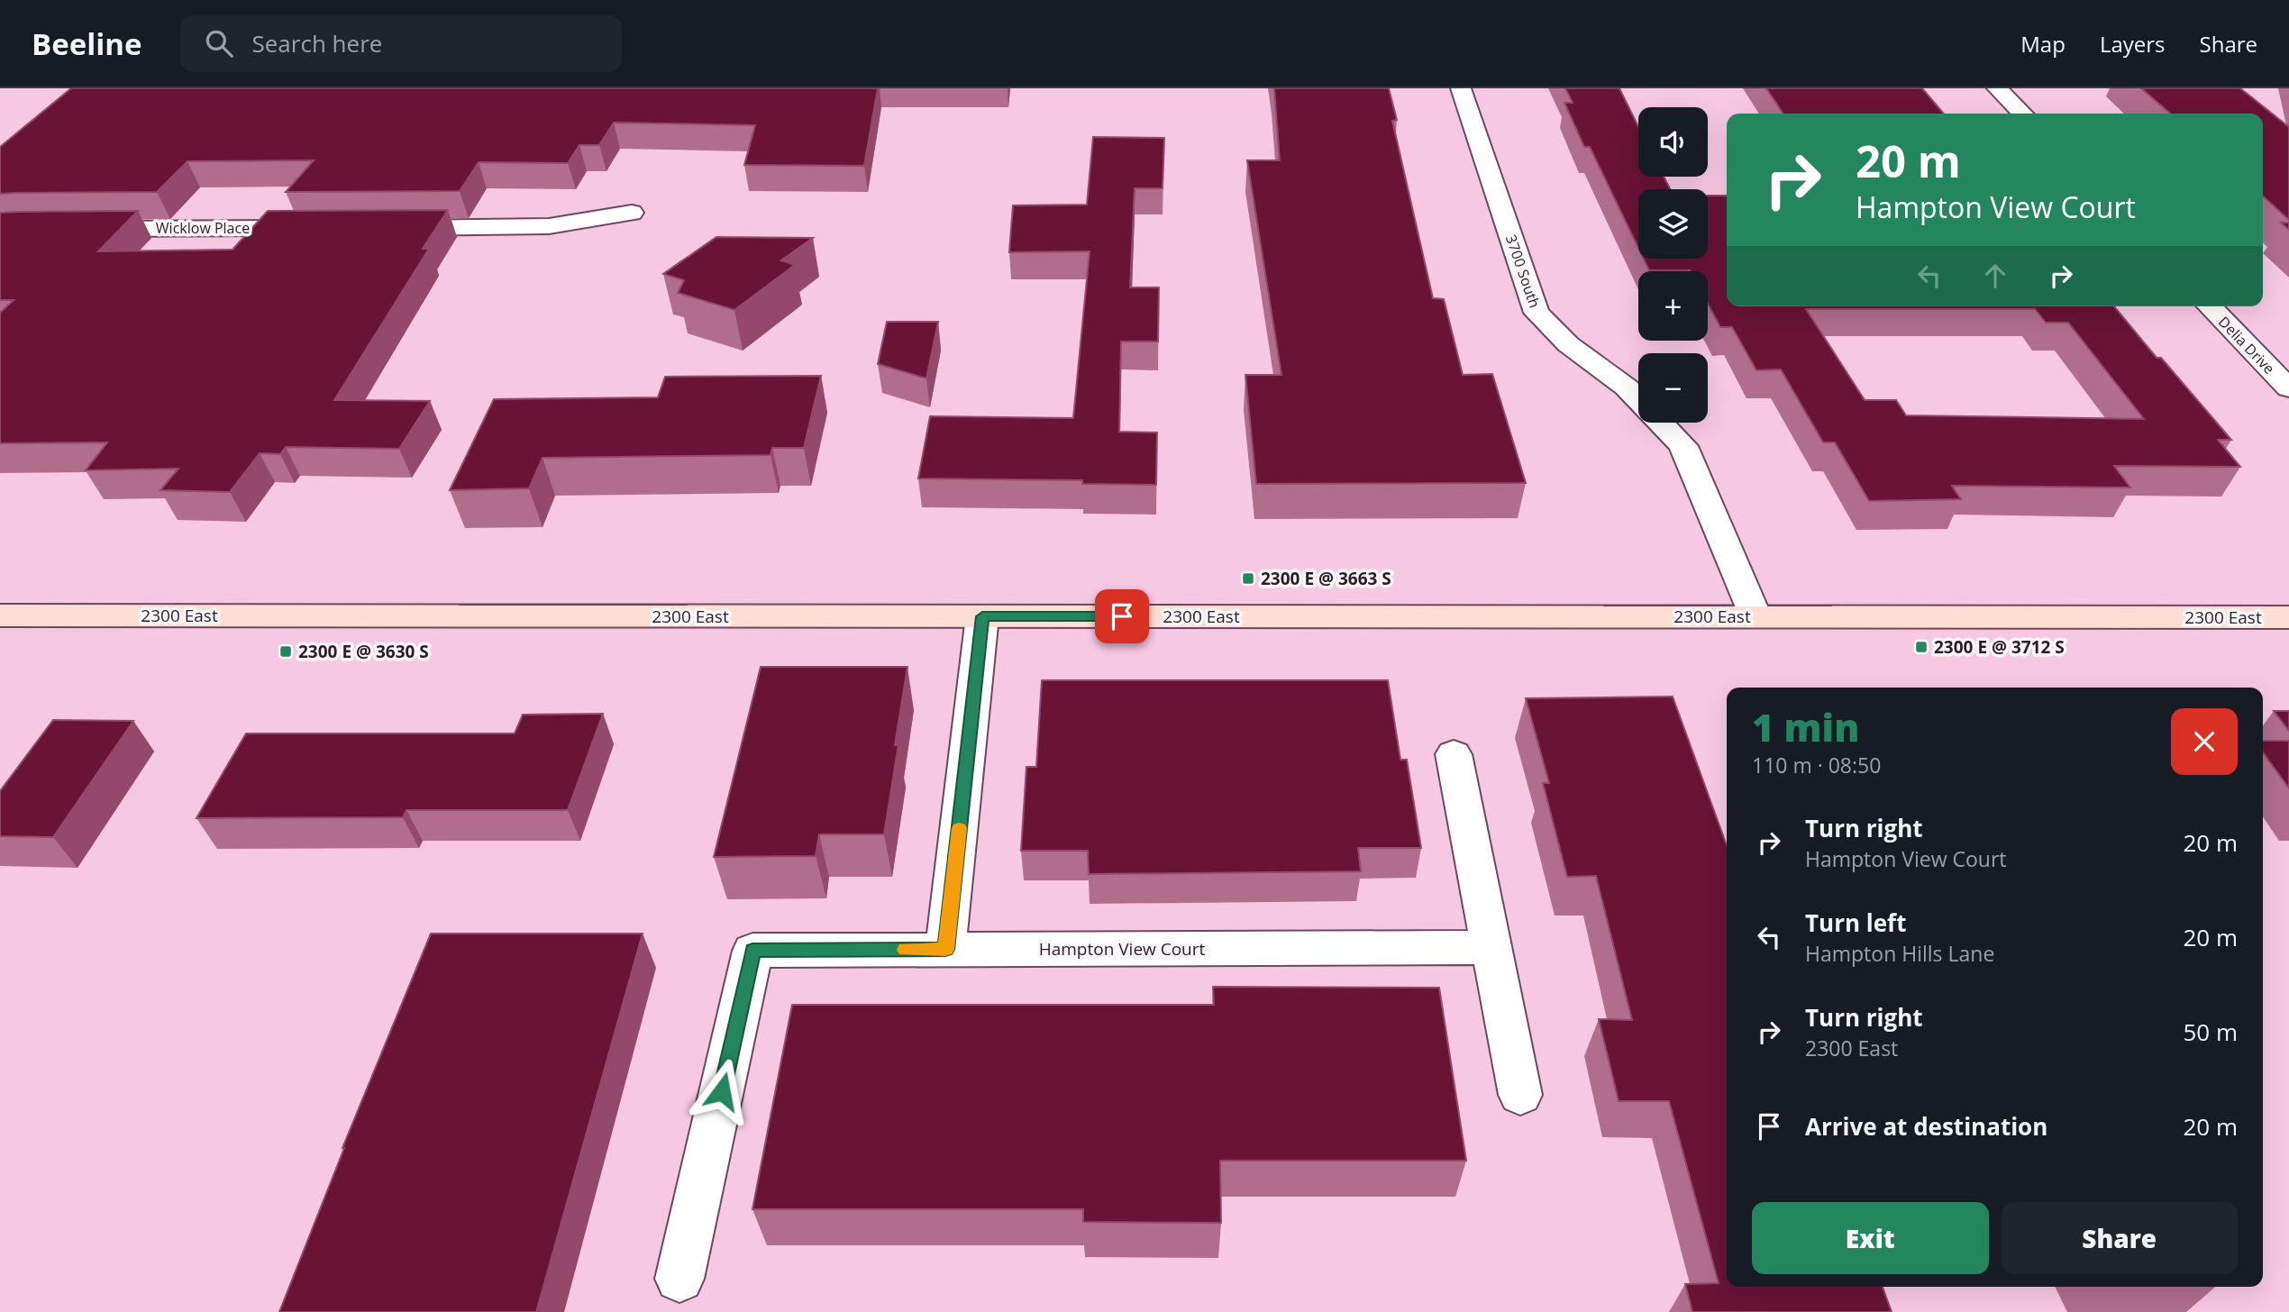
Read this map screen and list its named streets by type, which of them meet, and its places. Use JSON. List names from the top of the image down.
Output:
{
  "streets": {
    "main road": ["2300 East"],
    "street": [
      "Wicklow Place",
      "3700 South",
      "Delia Drive",
      "Hampton View Court"
    ]
  },
  "crossings": [
    ["3700 South", "2300 East"]
  ],
  "places": {
    "transit": ["2300 E @ 3663 S", "2300 E @ 3712 S", "2300 E @ 3630 S"]
  },
  "page": {
    "header": "Beeline",
    "search": "Search here",
    "nav": ["Map", "Layers", "Share"],
    "map_buttons": ["+", "−"],
    "turn": ["20 m", "Hampton View Court"],
    "heading": ["1 min", "110 m · 08:50"],
    "list": [
      {
        "name": "Turn right",
        "note": "Hampton View Court",
        "value": "20 m"
      },
      {
        "name": "Turn left",
        "note": "Hampton Hills Lane",
        "value": "20 m"
      },
      {
        "name": "Turn right",
        "note": "2300 East",
        "value": "50 m"
      },
      {
        "name": "Arrive at destination",
        "value": "20 m"
      }
    ],
    "buttons": ["Exit", "Share"]
  }
}
